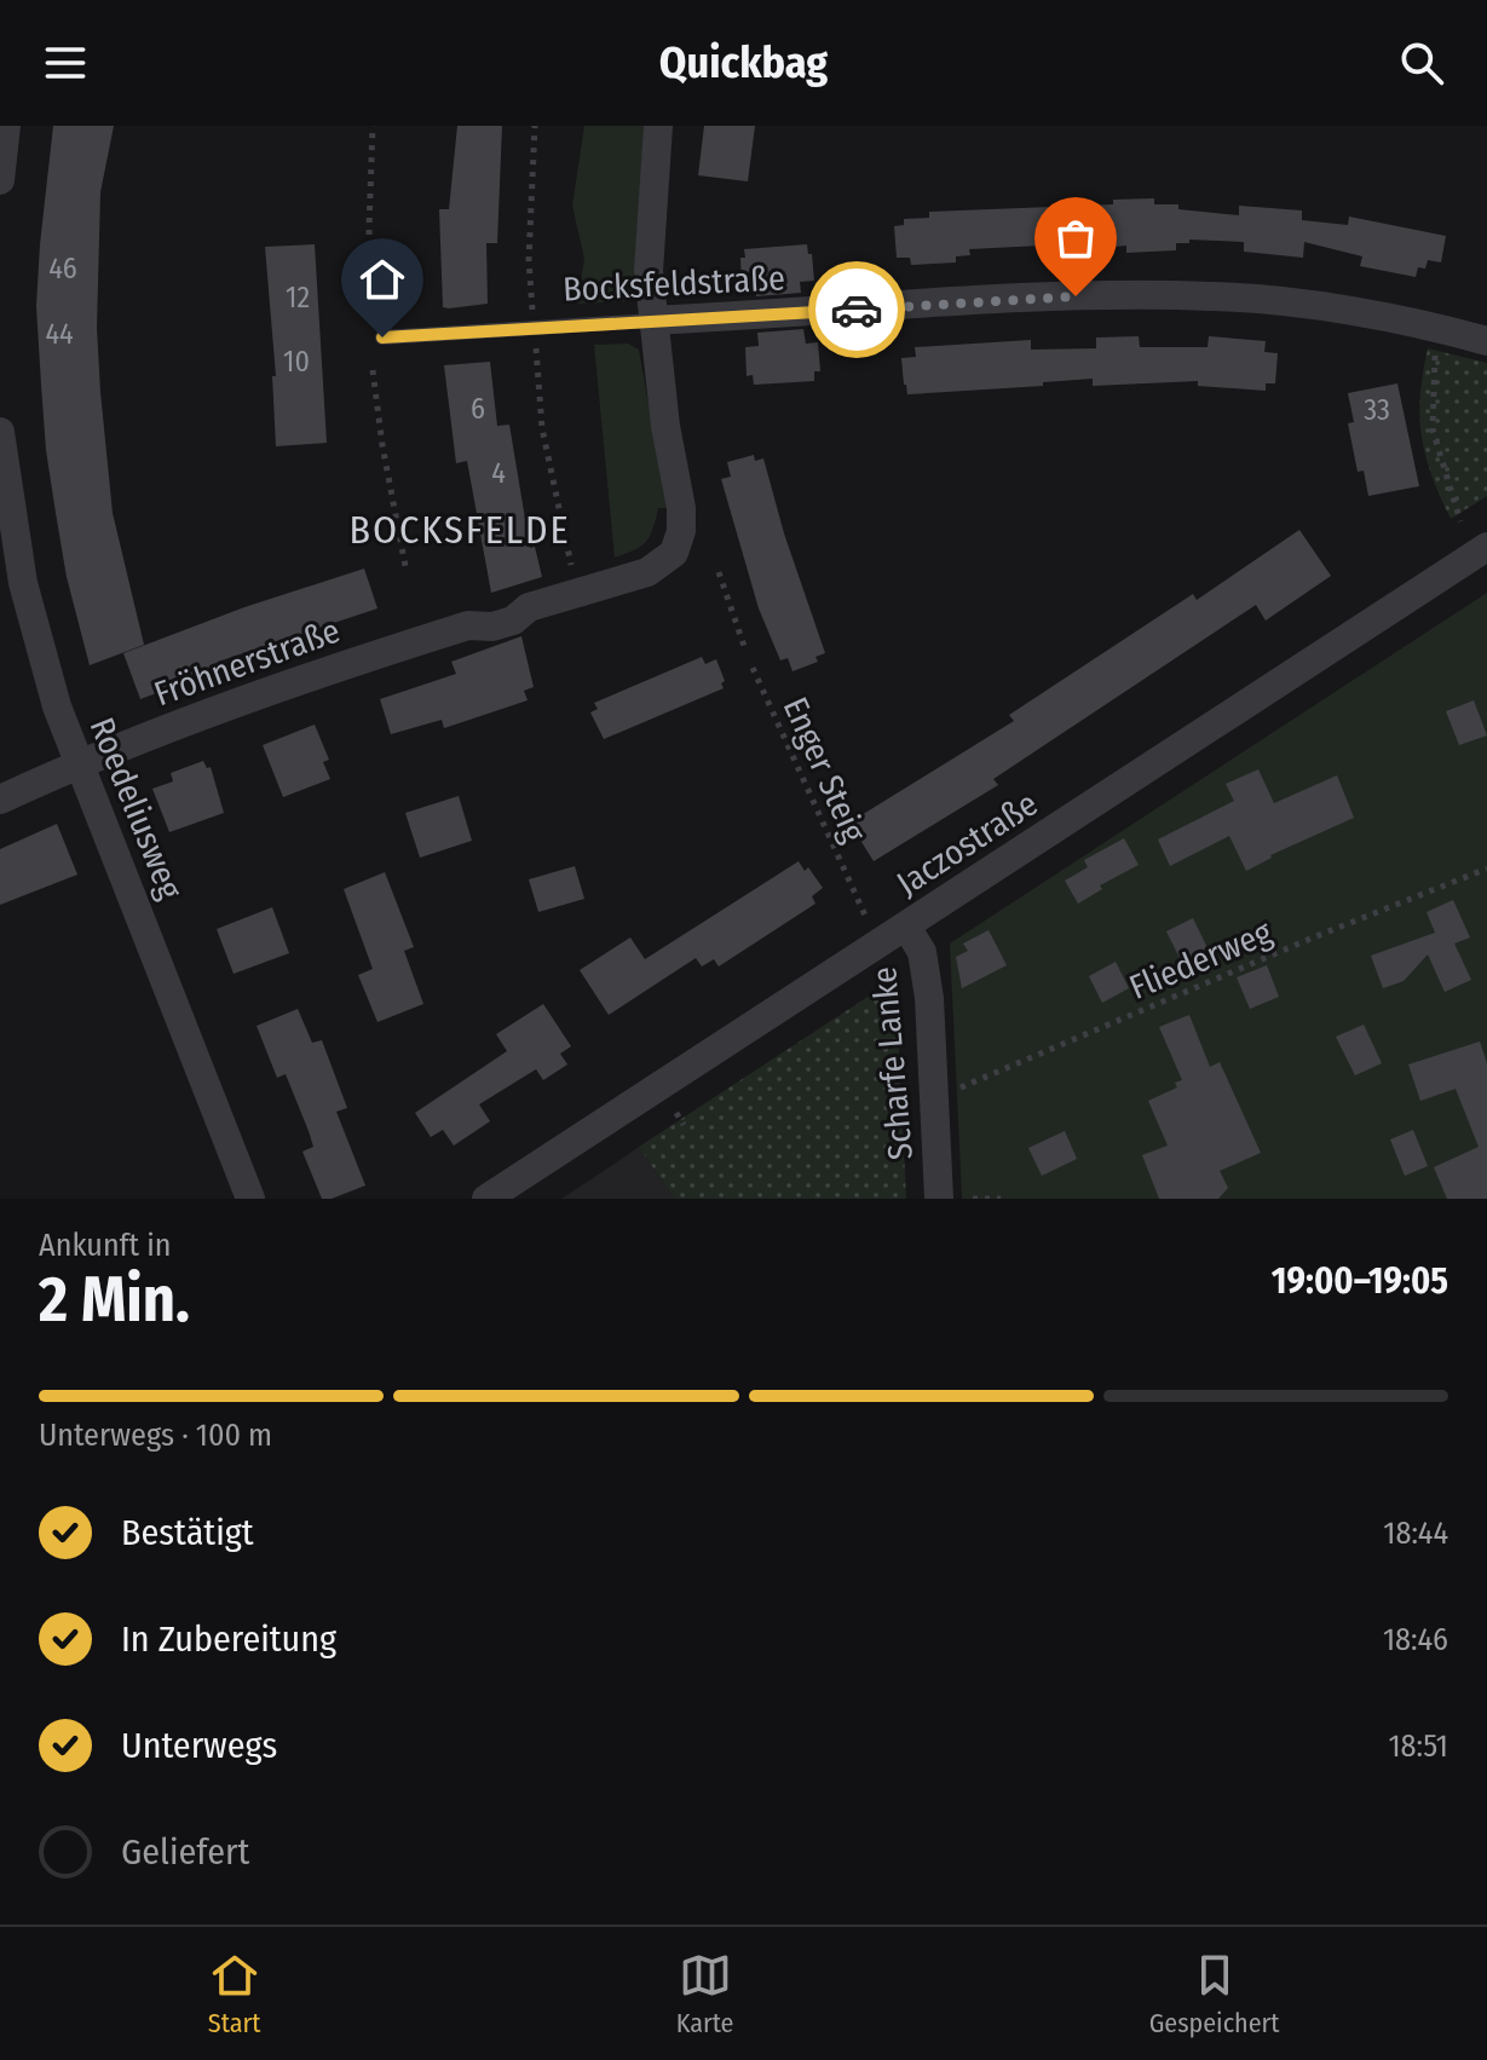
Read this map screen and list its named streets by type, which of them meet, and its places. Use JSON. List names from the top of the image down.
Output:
{
  "streets": {
    "street": [
      "Bocksfeldstraße",
      "Fröhnerstraße",
      "Roedeliusweg",
      "Jaczostraße",
      "Scharfe Lanke"
    ],
    "path": ["Enger Steig", "Fliederweg"]
  },
  "crossings": [
    ["Bocksfeldstraße", "Fröhnerstraße"],
    ["Fröhnerstraße", "Roedeliusweg"],
    ["Enger Steig", "Jaczostraße"],
    ["Jaczostraße", "Scharfe Lanke"],
    ["Fliederweg", "Scharfe Lanke"]
  ],
  "districts": ["BOCKSFELDE"],
  "house_numbers": [
    "46",
    "12",
    "44",
    "10",
    "6",
    "33",
    "4"
  ],
  "page": {
    "header": "Quickbag",
    "heading": ["2 Min.", "Ankunft in", "19:00–19:05"],
    "bar": "Unterwegs · 100 m",
    "list": [
      ["Bestätigt", "18:44"],
      ["In Zubereitung", "18:46"],
      ["Unterwegs", "18:51"],
      "Geliefert"
    ],
    "tabs": ["Start", "Karte", "Gespeichert"]
  }
}
